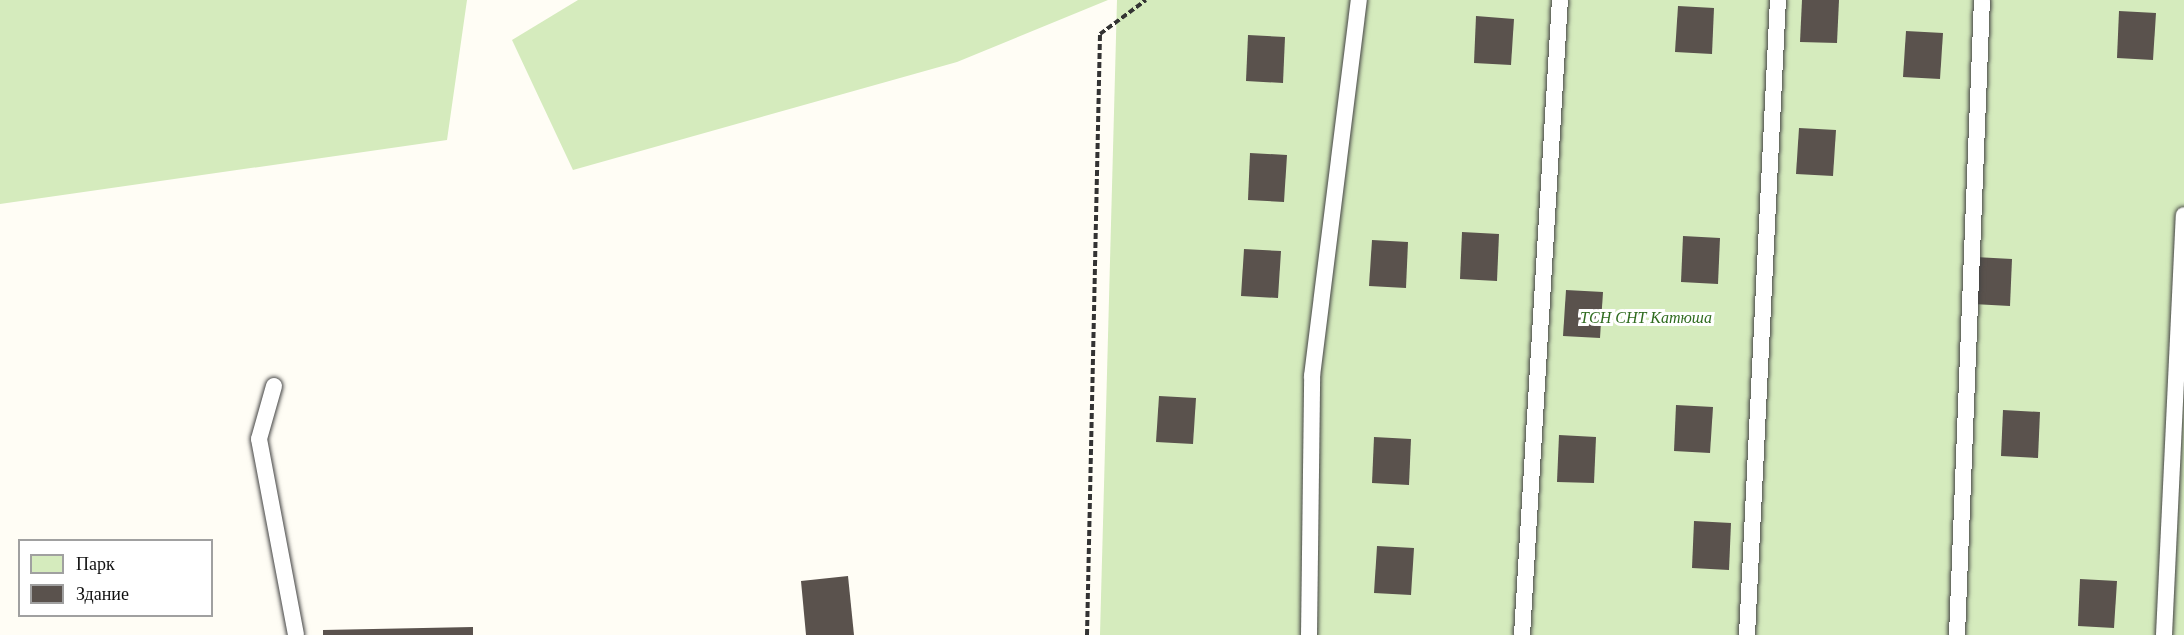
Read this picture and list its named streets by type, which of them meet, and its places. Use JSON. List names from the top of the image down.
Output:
{
  "parks": ["ТСН СНТ Катюша"],
  "legend": ["Парк", "Здание"]
}
